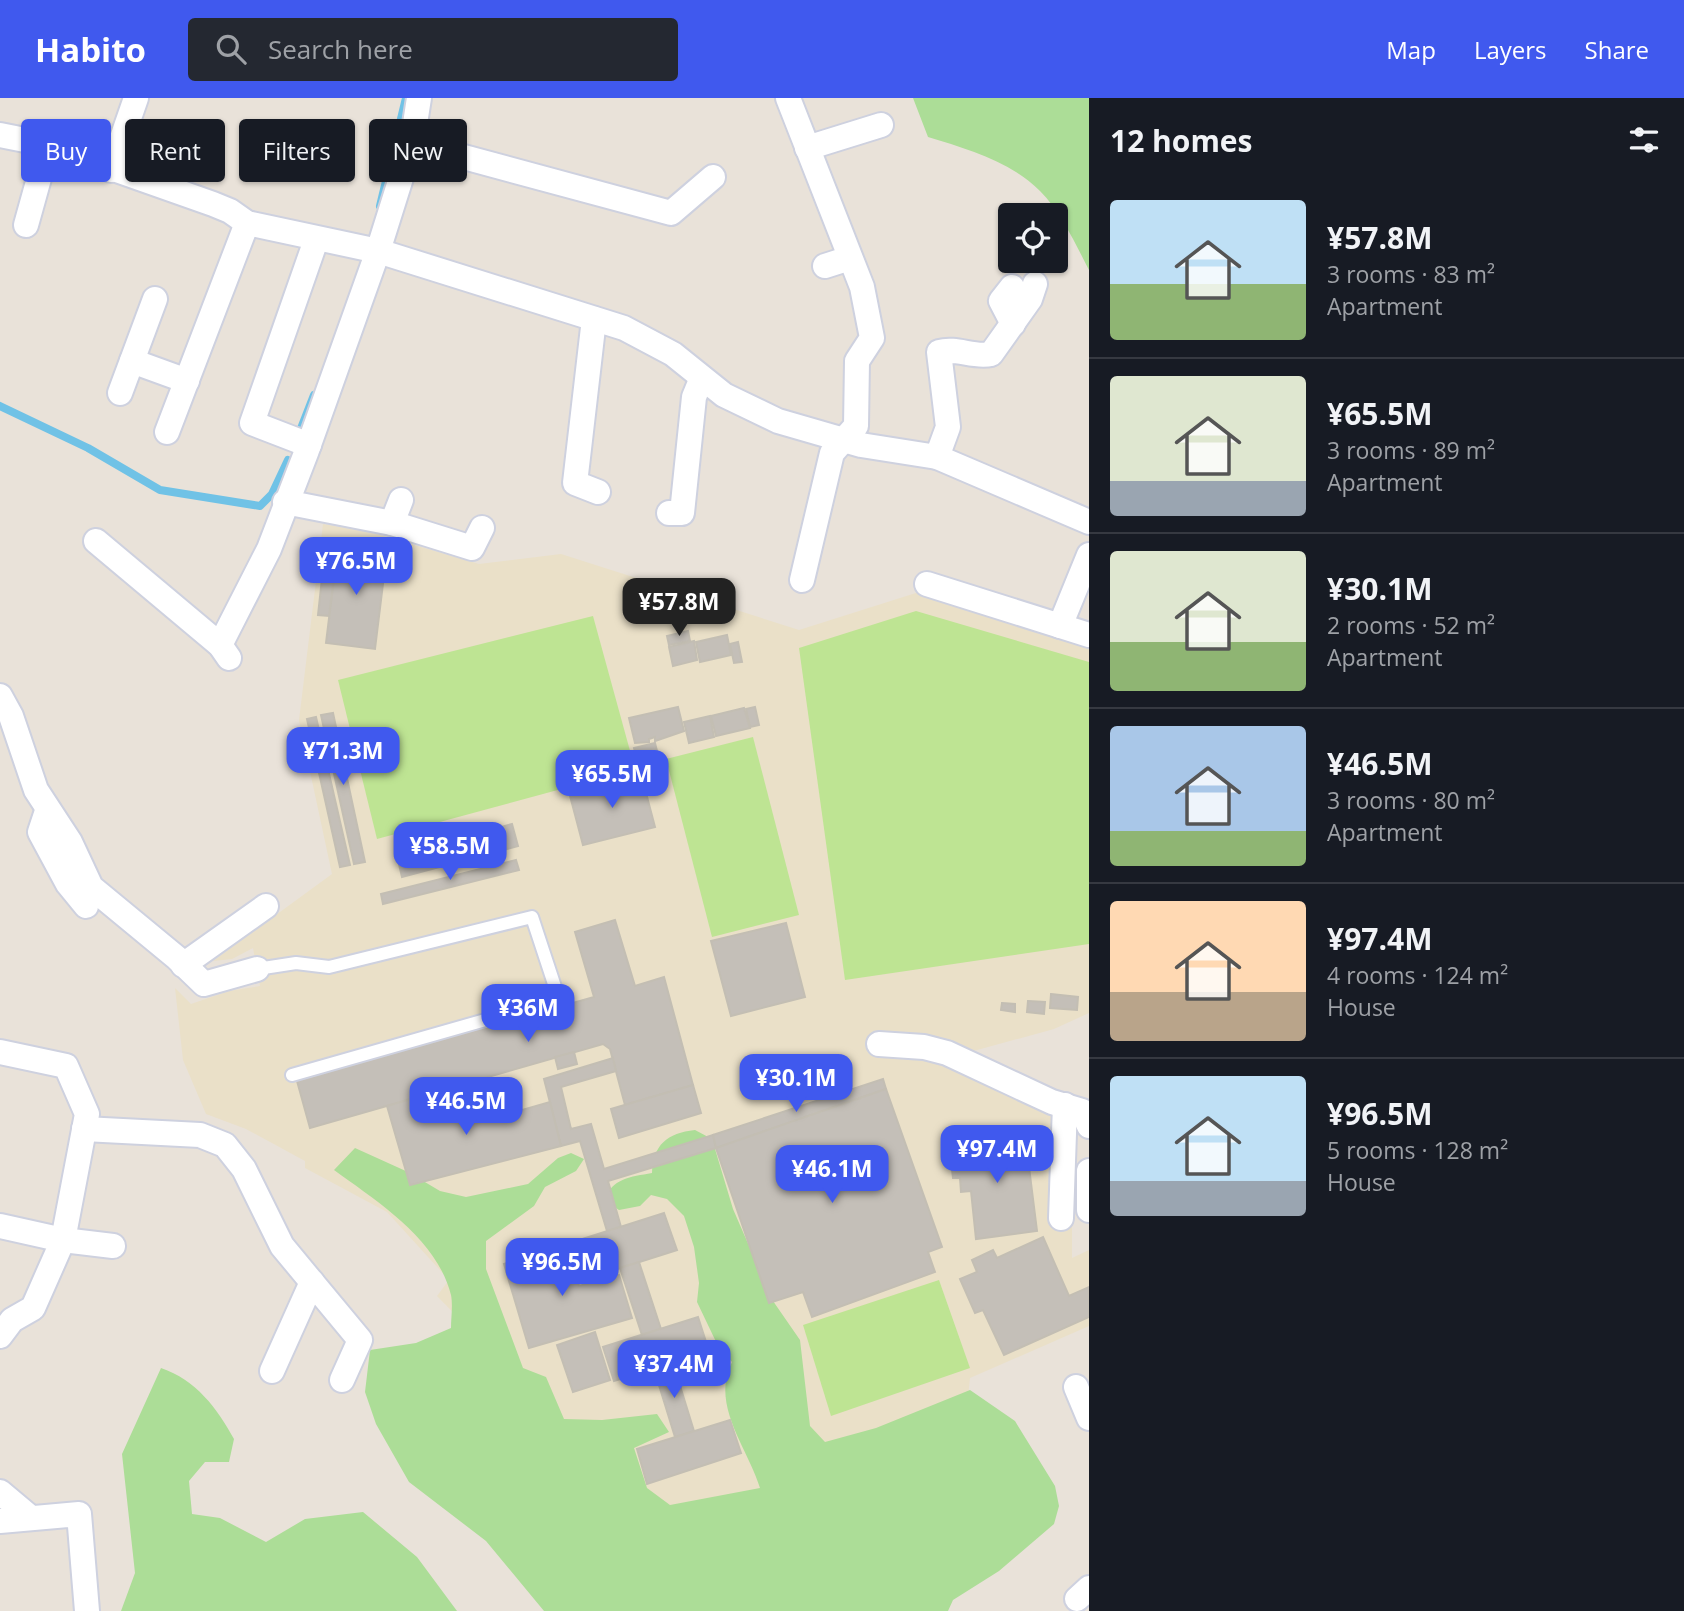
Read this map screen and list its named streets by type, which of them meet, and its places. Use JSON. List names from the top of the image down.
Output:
{
  "page": {
    "header": "Habito",
    "search": "Search here",
    "nav": ["Map", "Layers", "Share"],
    "heading": "12 homes",
    "chip": [
      "Buy",
      "Rent",
      "Filters",
      "New"
    ],
    "list": [
      {
        "name": "¥57.8M",
        "note": "3 rooms · 83 m² · Apartment"
      },
      {
        "name": "¥65.5M",
        "note": "3 rooms · 89 m² · Apartment"
      },
      {
        "name": "¥30.1M",
        "note": "2 rooms · 52 m² · Apartment"
      },
      {
        "name": "¥46.5M",
        "note": "3 rooms · 80 m² · Apartment"
      },
      {
        "name": "¥97.4M",
        "note": "4 rooms · 124 m² · House"
      },
      {
        "name": "¥96.5M",
        "note": "5 rooms · 128 m² · House"
      }
    ],
    "price": [
      "¥76.5M",
      "¥57.8M",
      "¥71.3M",
      "¥65.5M",
      "¥58.5M",
      "¥36M",
      "¥30.1M",
      "¥46.5M",
      "¥97.4M",
      "¥46.1M",
      "¥96.5M",
      "¥37.4M"
    ]
  }
}
